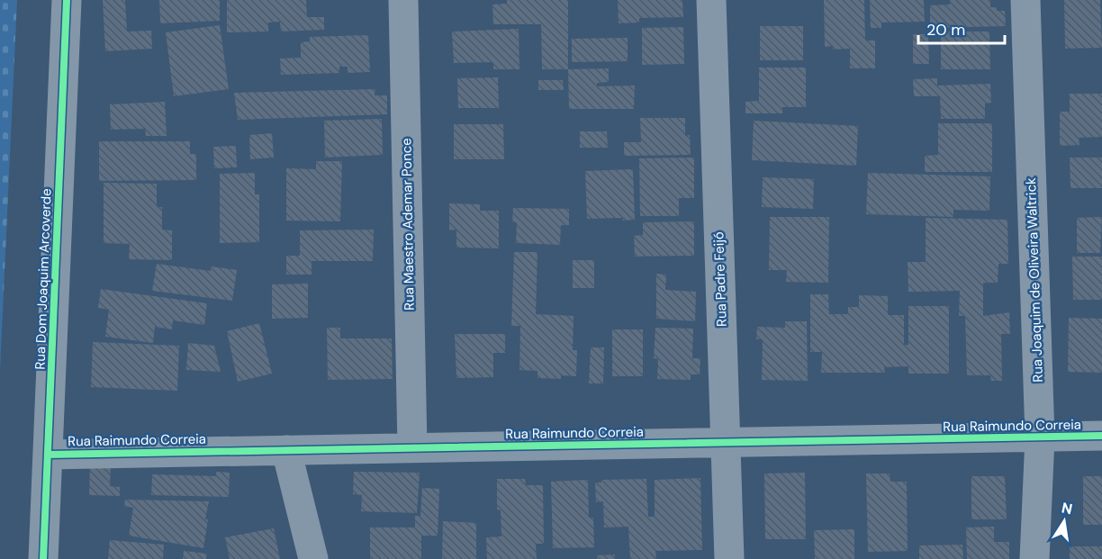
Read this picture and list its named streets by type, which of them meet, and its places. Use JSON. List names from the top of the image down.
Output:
{
  "streets": {
    "street": [
      "Rua Maestro Ademar Ponce",
      "Rua Dom Joaquim Arcoverde",
      "Rua Padre Feijó",
      "Rua Joaquim de Oliveira Waltrick",
      "Rua Raimundo Correia"
    ]
  },
  "crossings": [
    ["Rua Maestro Ademar Ponce", "Rua Raimundo Correia"],
    ["Rua Dom Joaquim Arcoverde", "Rua Raimundo Correia"],
    ["Rua Padre Feijó", "Rua Raimundo Correia"],
    ["Rua Joaquim de Oliveira Waltrick", "Rua Raimundo Correia"]
  ],
  "scale_bar": "20 m",
  "north": "top"
}
